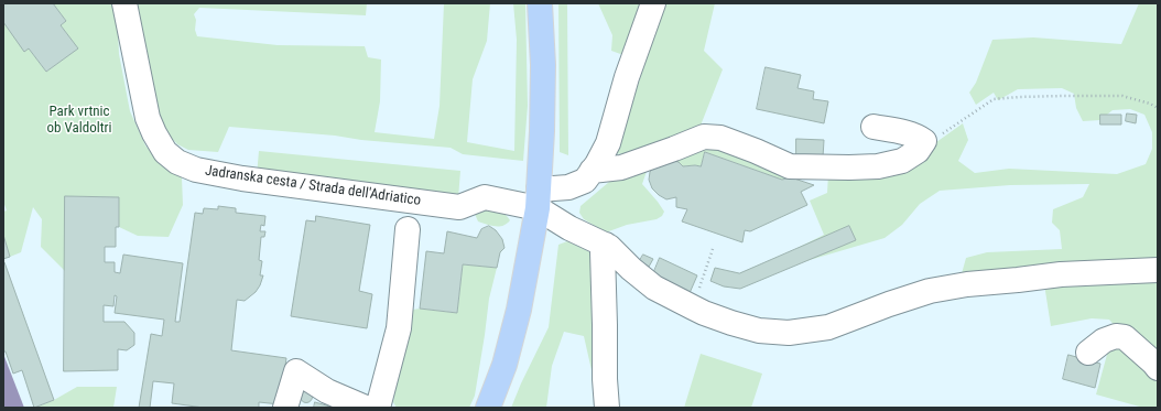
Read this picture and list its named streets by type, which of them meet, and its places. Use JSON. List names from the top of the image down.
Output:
{
  "streets": {
    "street": ["Jadranska cesta / Strada dell'Adriatico"]
  },
  "parks": ["Park vrtnic ob Valdoltri"]
}
